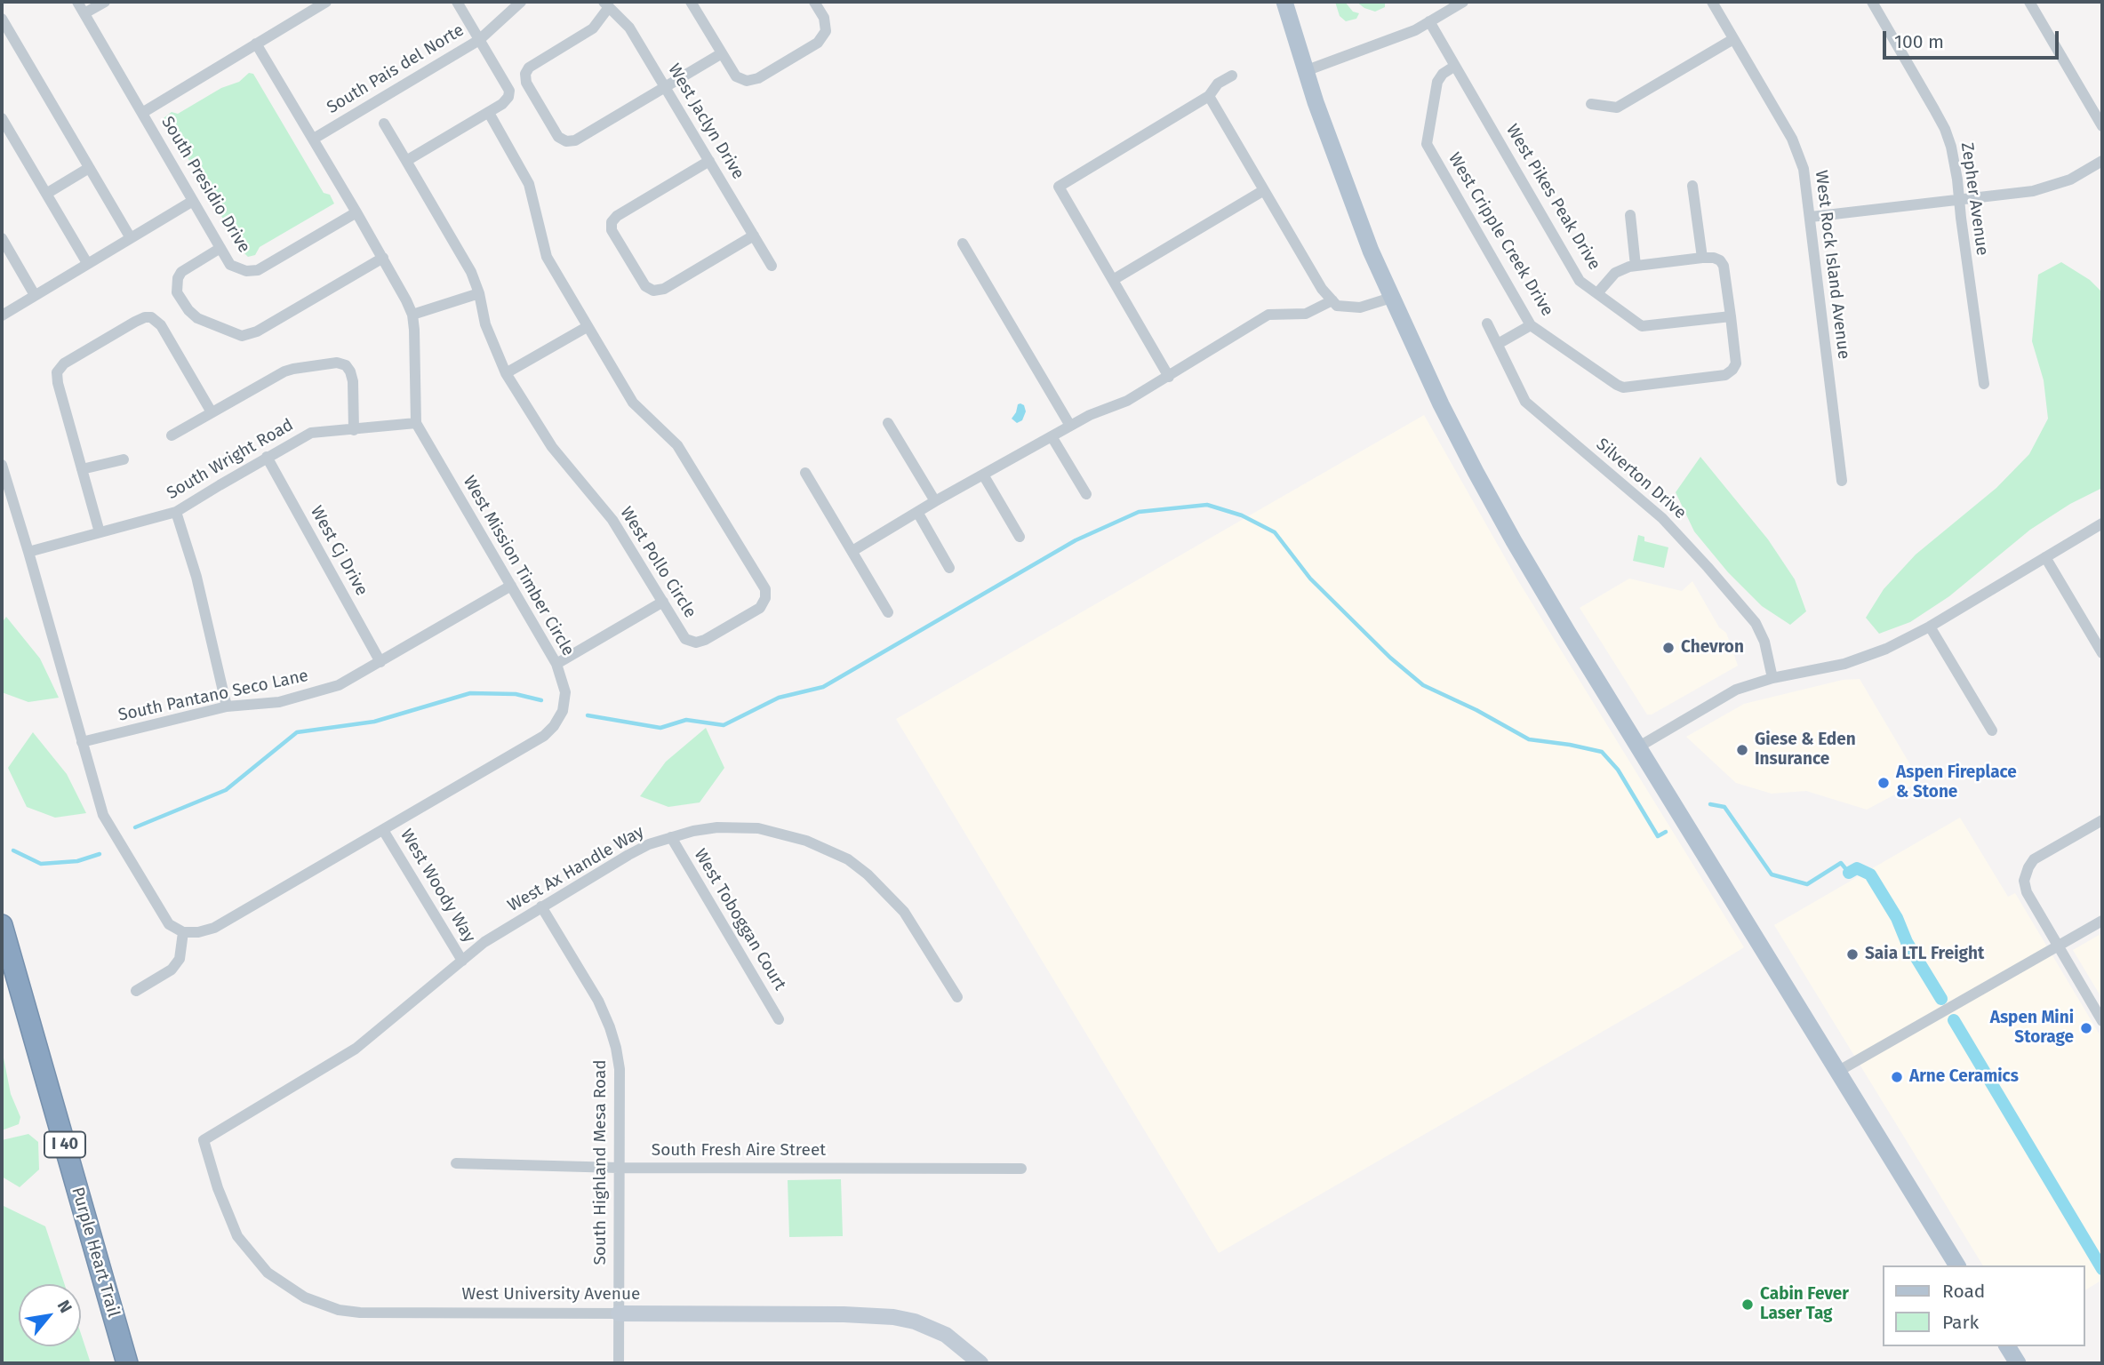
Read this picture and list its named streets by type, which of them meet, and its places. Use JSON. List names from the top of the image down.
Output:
{
  "streets": {
    "highway": ["I 40", "Purple Heart Trail"],
    "street": [
      "South Pais del Norte",
      "West Jaclyn Drive",
      "South Presidio Drive",
      "West Pikes Peak Drive",
      "Zepher Avenue",
      "West Cripple Creek Drive",
      "West Rock Island Avenue",
      "South Wright Road",
      "Silverton Drive",
      "West Cj Drive",
      "West Pollo Circle",
      "West Mission Timber Circle",
      "South Pantano Seco Lane",
      "West Ax Handle Way",
      "West Woody Way",
      "West Toboggan Court",
      "South Fresh Aire Street",
      "South Highland Mesa Road",
      "West University Avenue"
    ]
  },
  "crossings": [
    ["South Pais del Norte", "West Mission Timber Circle"],
    ["South Presidio Drive", "West Mission Timber Circle"],
    ["West Pikes Peak Drive", "West Cripple Creek Drive"],
    ["South Wright Road", "West Cj Drive"],
    ["South Wright Road", "West Mission Timber Circle"],
    ["West Cj Drive", "South Pantano Seco Lane"],
    ["West Mission Timber Circle", "South Pantano Seco Lane"],
    ["West Mission Timber Circle", "West Woody Way"],
    ["West Ax Handle Way", "West Woody Way"],
    ["West Ax Handle Way", "West Toboggan Court"],
    ["West Ax Handle Way", "South Highland Mesa Road"],
    ["West Ax Handle Way", "West University Avenue"],
    ["South Fresh Aire Street", "South Highland Mesa Road"],
    ["South Highland Mesa Road", "West University Avenue"]
  ],
  "places": [
    "Chevron",
    "Giese & Eden Insurance",
    "Aspen Fireplace & Stone",
    "Saia LTL Freight",
    "Aspen Mini Storage",
    "Arne Ceramics",
    "Cabin Fever Laser Tag"
  ],
  "legend": ["Road", "Park"],
  "scale_bar": "100 m",
  "north": "top right"
}
